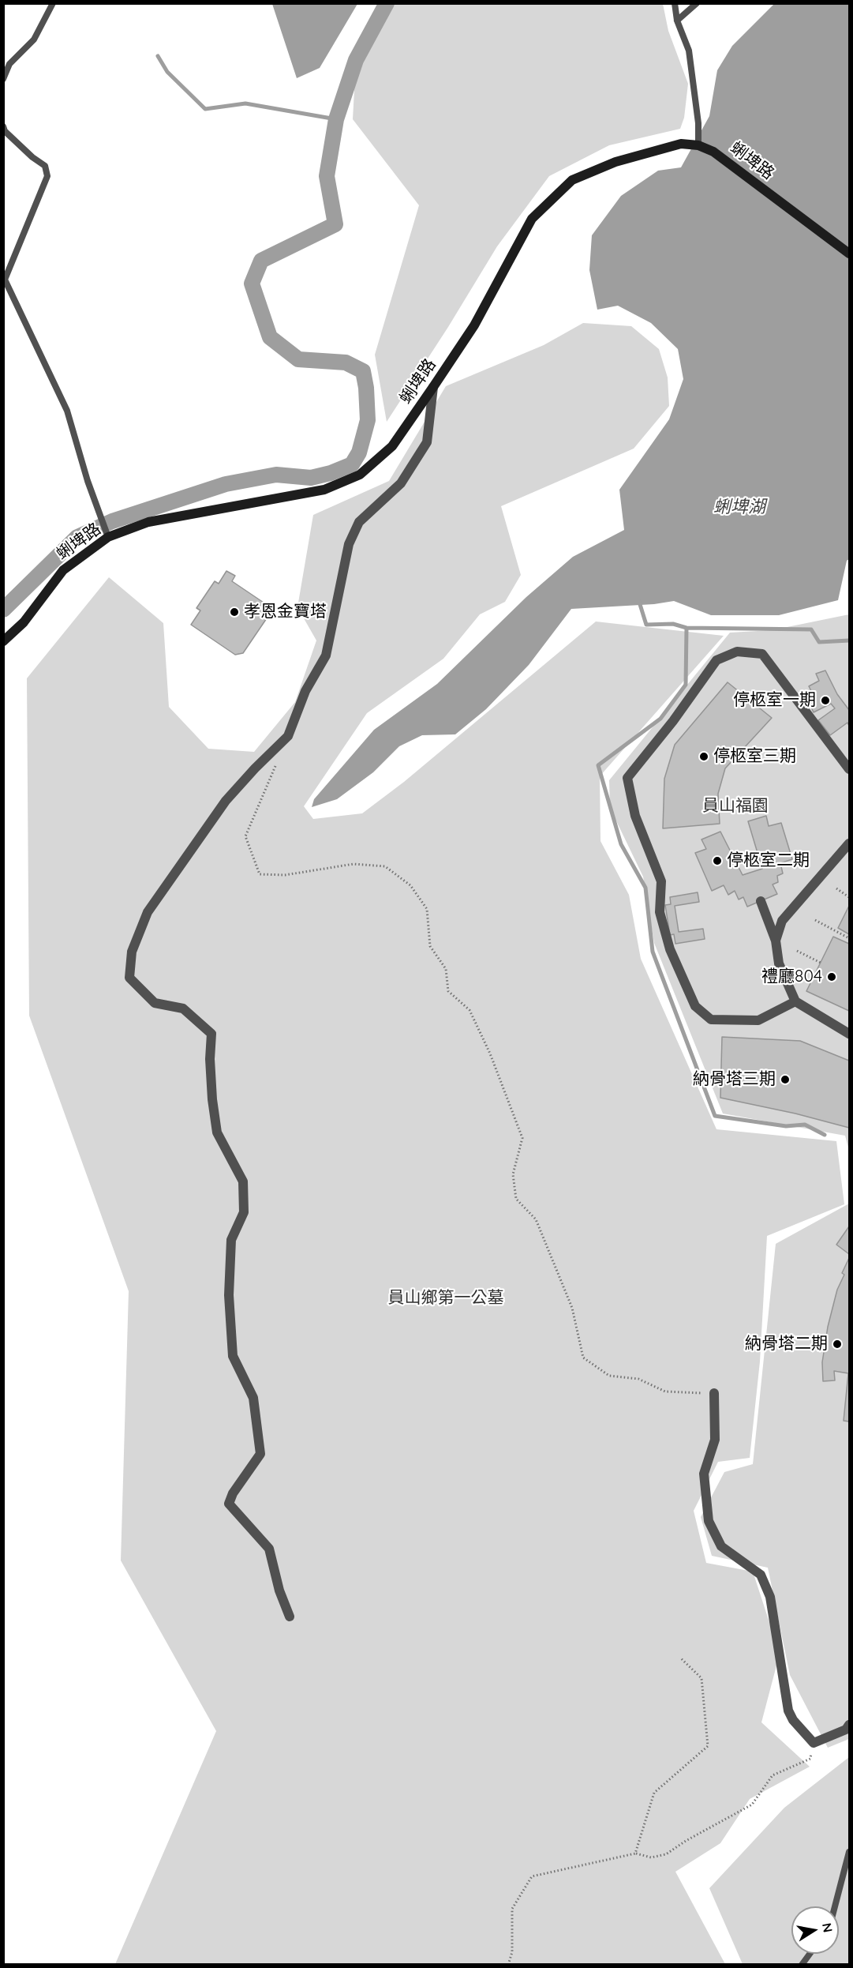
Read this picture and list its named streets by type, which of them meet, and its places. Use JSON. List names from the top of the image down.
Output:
{
  "streets": {
    "street": ["蜊埤路"]
  },
  "water": ["蜊埤湖"],
  "parks": ["員山福園", "員山鄉第一公墓"],
  "places": [
    "孝恩金寶塔",
    "停柩室一期",
    "停柩室三期",
    "停柩室二期",
    "禮廳804",
    "納骨塔三期",
    "納骨塔二期"
  ],
  "north": "right"
}
